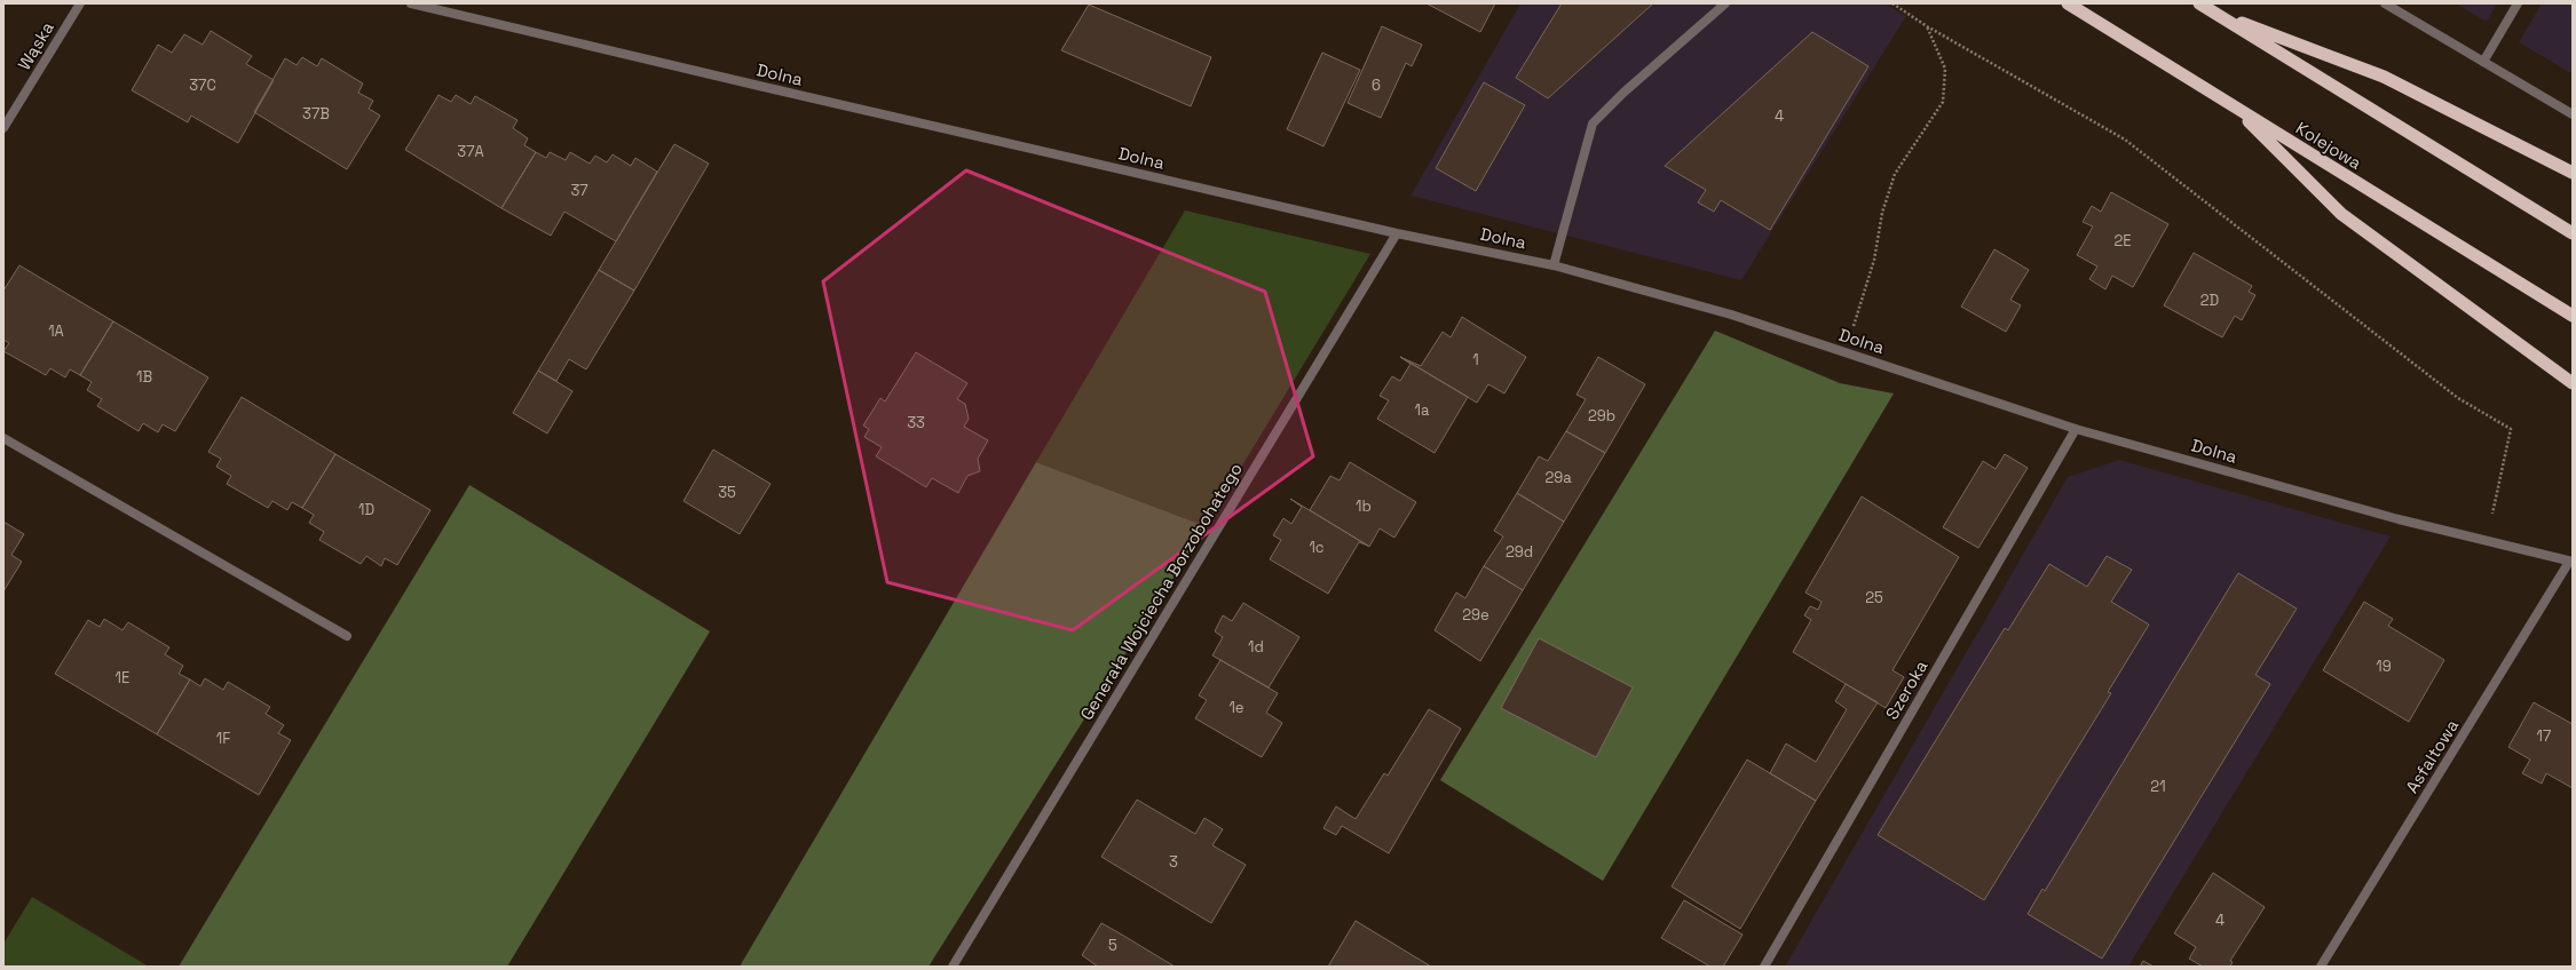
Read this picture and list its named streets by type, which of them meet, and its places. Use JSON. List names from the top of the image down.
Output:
{
  "streets": {
    "highway": ["Kolejowa"],
    "street": [
      "Wąska",
      "Dolna",
      "Generała Wojciecha Borzobohatego",
      "Szeroka",
      "Asfaltowa"
    ]
  },
  "crossings": [
    ["Dolna", "Generała Wojciecha Borzobohatego"],
    ["Dolna", "Szeroka"],
    ["Dolna", "Asfaltowa"]
  ],
  "house_numbers": [
    "37C",
    "6",
    "37B",
    "4",
    "37A",
    "37",
    "2E",
    "2D",
    "1A",
    "1",
    "1B",
    "1a",
    "29b",
    "33",
    "29a",
    "35",
    "1b",
    "1D",
    "1c",
    "29d",
    "25",
    "29e",
    "1d",
    "19",
    "1E",
    "1e",
    "17",
    "1F",
    "21",
    "3",
    "4",
    "5"
  ]
}
